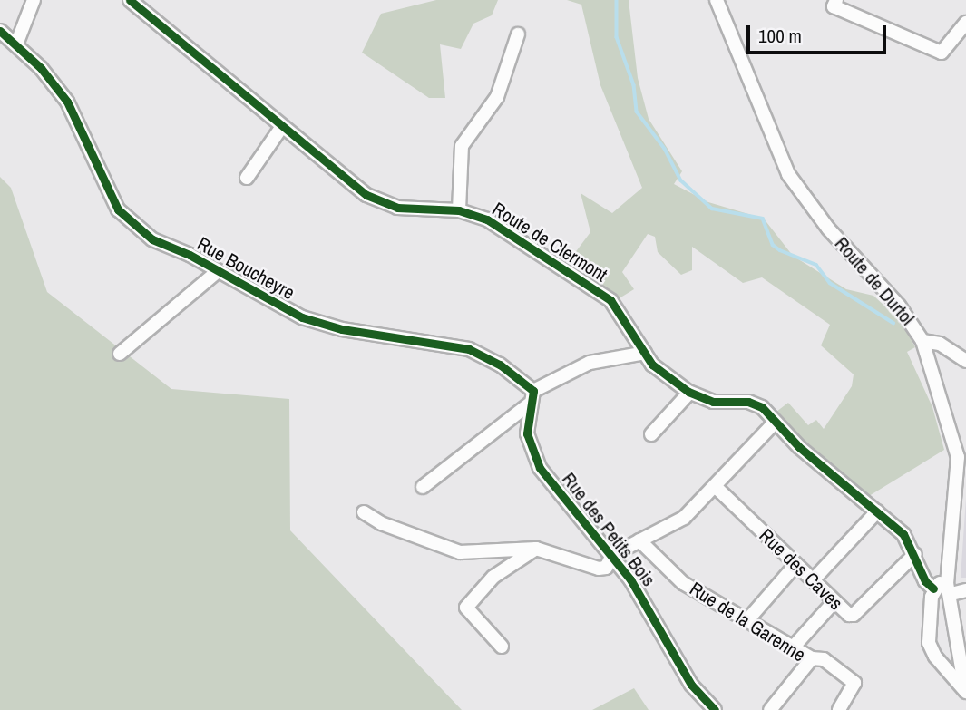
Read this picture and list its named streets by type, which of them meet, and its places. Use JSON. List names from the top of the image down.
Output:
{
  "streets": {
    "street": [
      "Route de Clermont",
      "Rue Boucheyre",
      "Route de Durtol",
      "Rue des Petits Bois",
      "Rue des Caves",
      "Rue de la Garenne"
    ]
  },
  "crossings": [
    ["Route de Clermont", "Rue des Caves"],
    ["Rue Boucheyre", "Rue des Petits Bois"]
  ],
  "scale_bar": "100 m"
}
